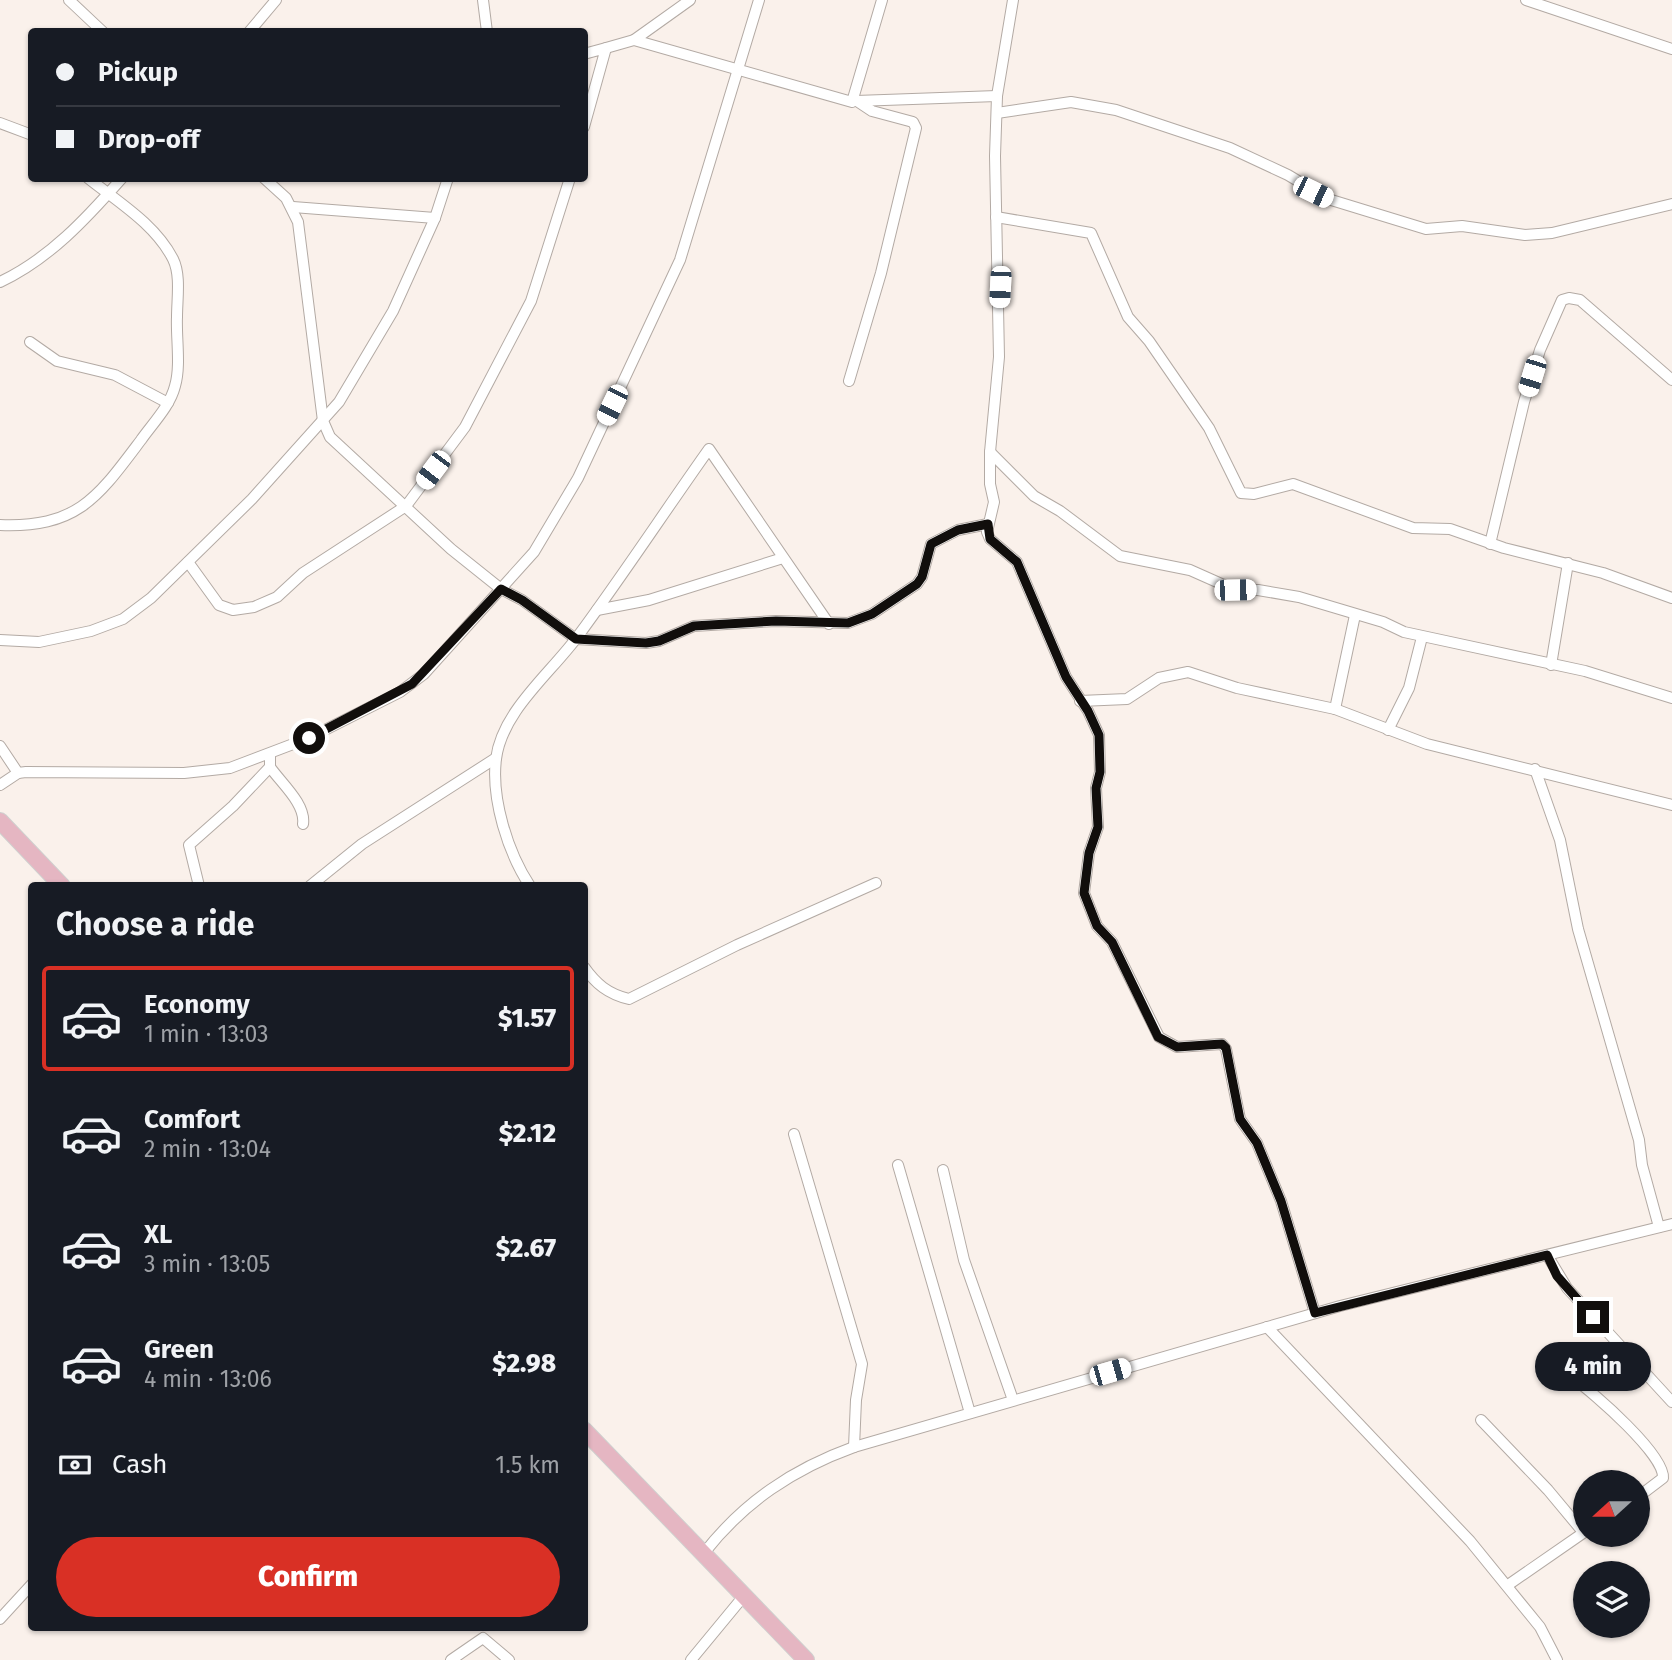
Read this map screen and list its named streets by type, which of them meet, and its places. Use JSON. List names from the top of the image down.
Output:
{
  "north": "left",
  "page": {
    "banner": ["Pickup", "Drop-off"],
    "heading": "Choose a ride",
    "list": [
      {
        "name": "Economy",
        "note": "1 min · 13:03",
        "value": "$1.57"
      },
      {
        "name": "Comfort",
        "note": "2 min · 13:04",
        "value": "$2.12"
      },
      {
        "name": "XL",
        "note": "3 min · 13:05",
        "value": "$2.67"
      },
      {
        "name": "Green",
        "note": "4 min · 13:06",
        "value": "$2.98"
      }
    ],
    "bubble": "4 min",
    "pay": ["Cash", "1.5 km"],
    "buttons": "Confirm"
  }
}
